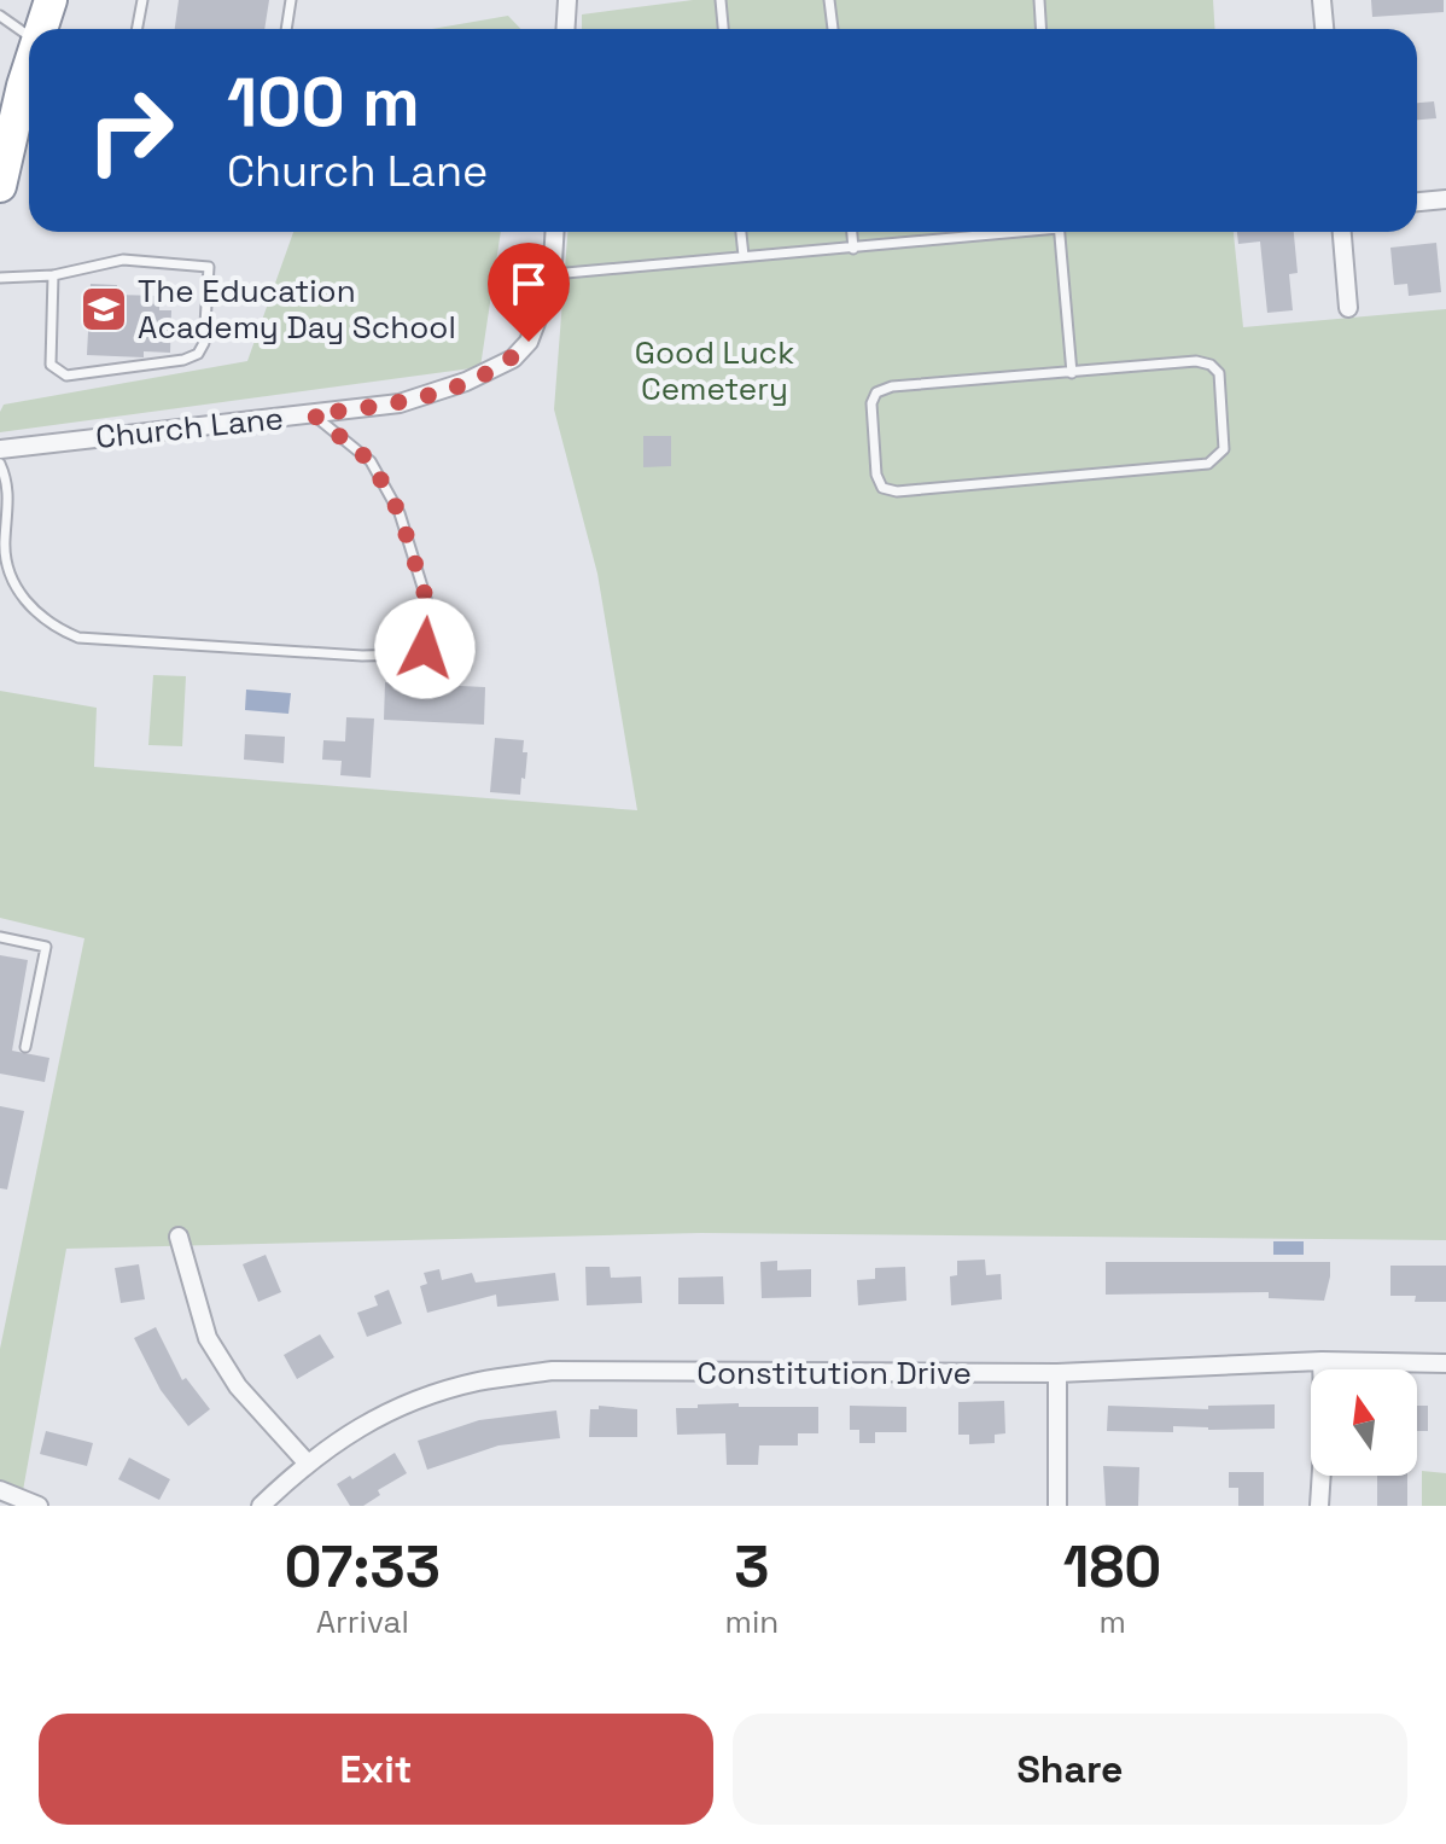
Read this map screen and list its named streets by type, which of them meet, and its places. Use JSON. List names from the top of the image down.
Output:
{
  "streets": {
    "street": ["Church Lane", "Constitution Drive"]
  },
  "parks": ["Good Luck Cemetery"],
  "places": {
    "school or university": ["The Education Academy Day School"]
  },
  "north": "top",
  "page": {
    "turn": ["100 m", "Church Lane"],
    "eta": [
      "07:33",
      "Arrival",
      "3",
      "min",
      "180",
      "m"
    ],
    "buttons": ["Exit", "Share"]
  }
}
